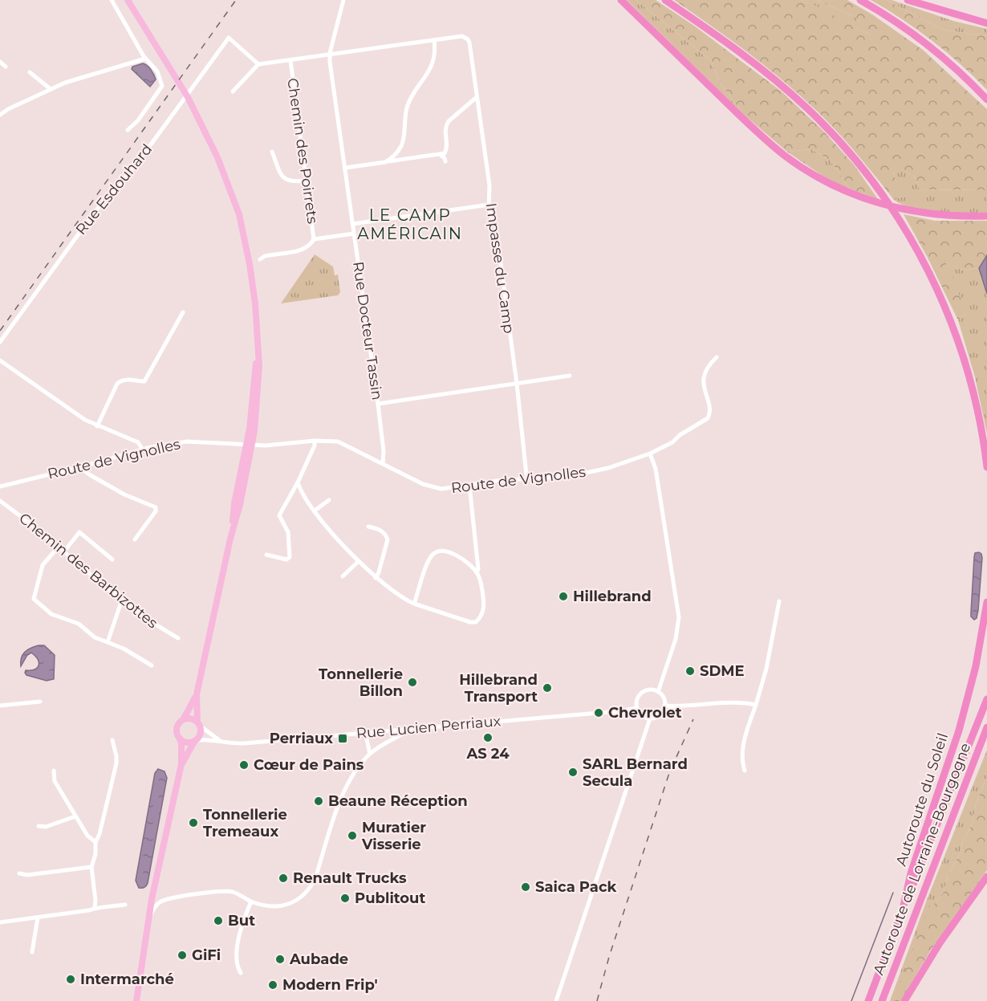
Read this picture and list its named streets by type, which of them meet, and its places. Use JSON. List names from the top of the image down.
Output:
{
  "streets": {
    "highway": ["Autoroute du Soleil", "Autoroute de Lorraine-Bourgogne"],
    "street": [
      "Chemin des Poirrets",
      "Rue Esdouhard",
      "Impasse du Camp",
      "Rue Docteur Tassin",
      "Route de Vignolles",
      "Chemin des Barbizottes",
      "Rue Lucien Perriaux"
    ]
  },
  "crossings": [
    ["Impasse du Camp", "Route de Vignolles"],
    ["Rue Docteur Tassin", "Route de Vignolles"],
    ["Autoroute du Soleil", "Autoroute de Lorraine-Bourgogne"]
  ],
  "districts": ["LE CAMP AMÉRICAIN"],
  "places": {
    "other": [
      "Hillebrand",
      "SDME",
      "Tonnellerie Billon",
      "Hillebrand Transport",
      "Chevrolet",
      "AS 24",
      "Cœur de Pains",
      "SARL Bernard Secula",
      "Beaune Réception",
      "Tonnellerie Tremeaux",
      "Muratier Visserie",
      "Renault Trucks",
      "Saica Pack",
      "Publitout",
      "But",
      "GiFi",
      "Aubade",
      "Intermarché",
      "Modern Frip'"
    ],
    "transit": ["Perriaux"]
  }
}
